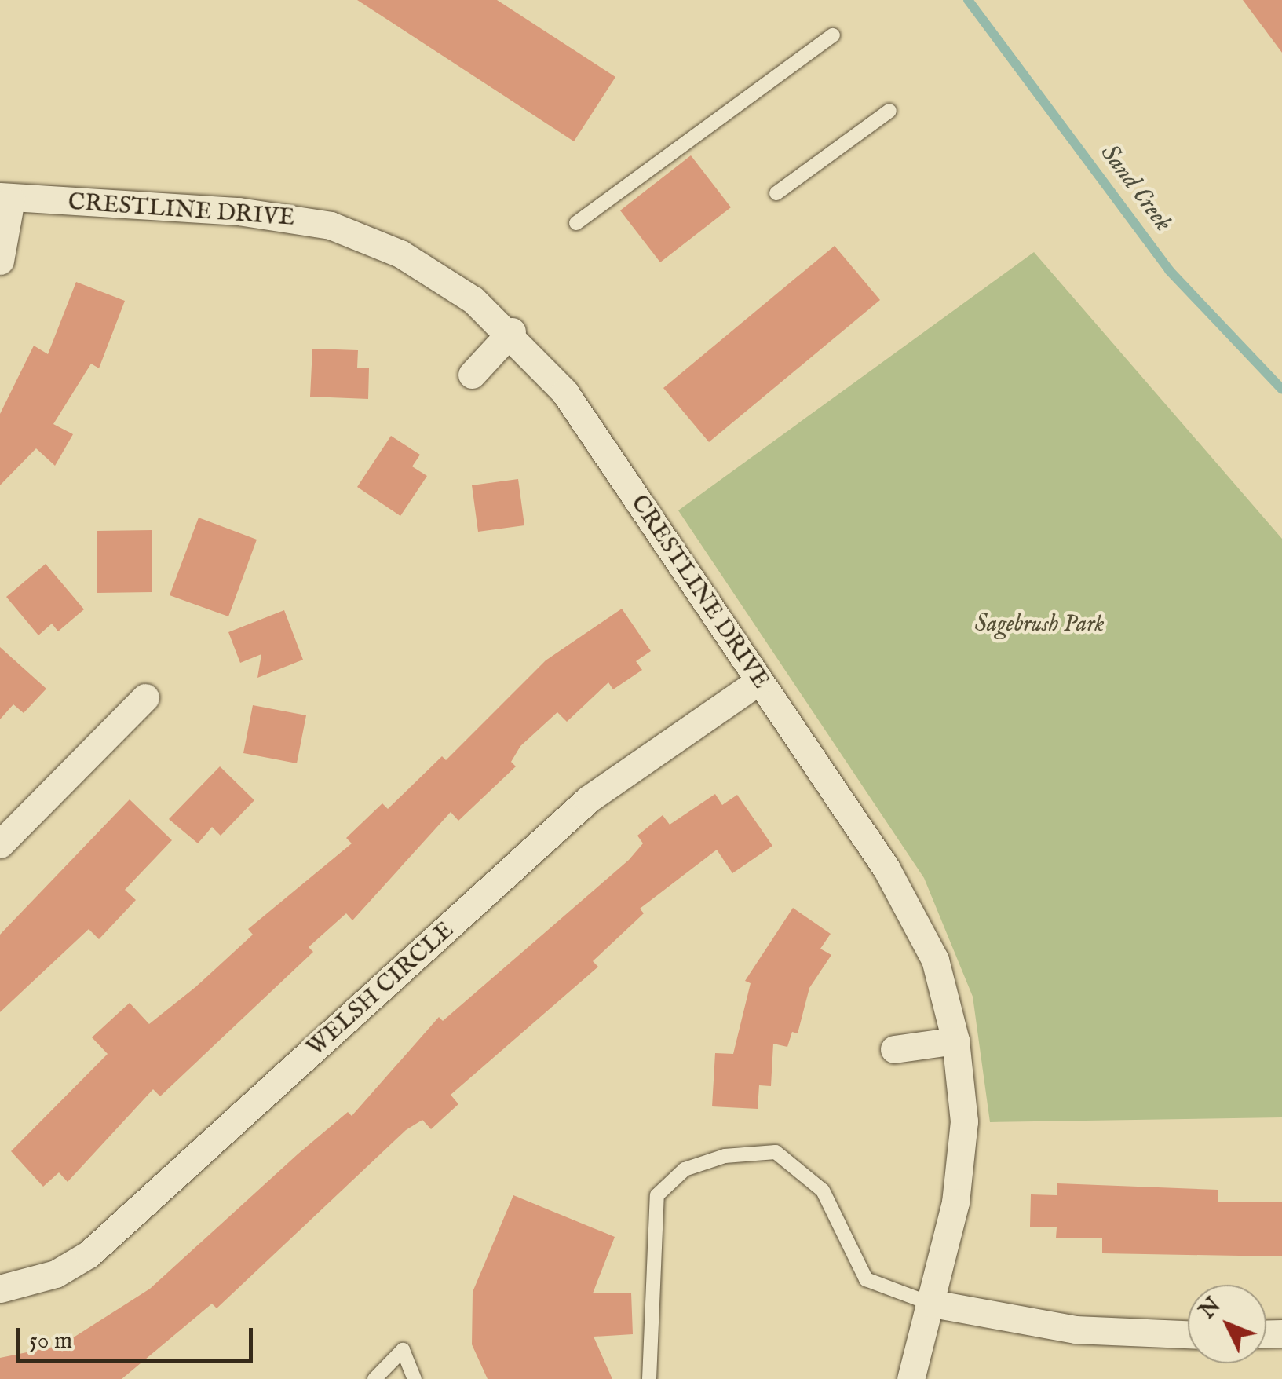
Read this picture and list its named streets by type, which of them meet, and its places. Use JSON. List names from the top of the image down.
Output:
{
  "streets": {
    "street": ["CRESTLINE DRIVE", "WELSH CIRCLE"]
  },
  "crossings": [
    ["CRESTLINE DRIVE", "WELSH CIRCLE"]
  ],
  "water": ["Sand Creek"],
  "parks": ["Sagebrush Park"],
  "scale_bar": "50 m",
  "north": "top left"
}
